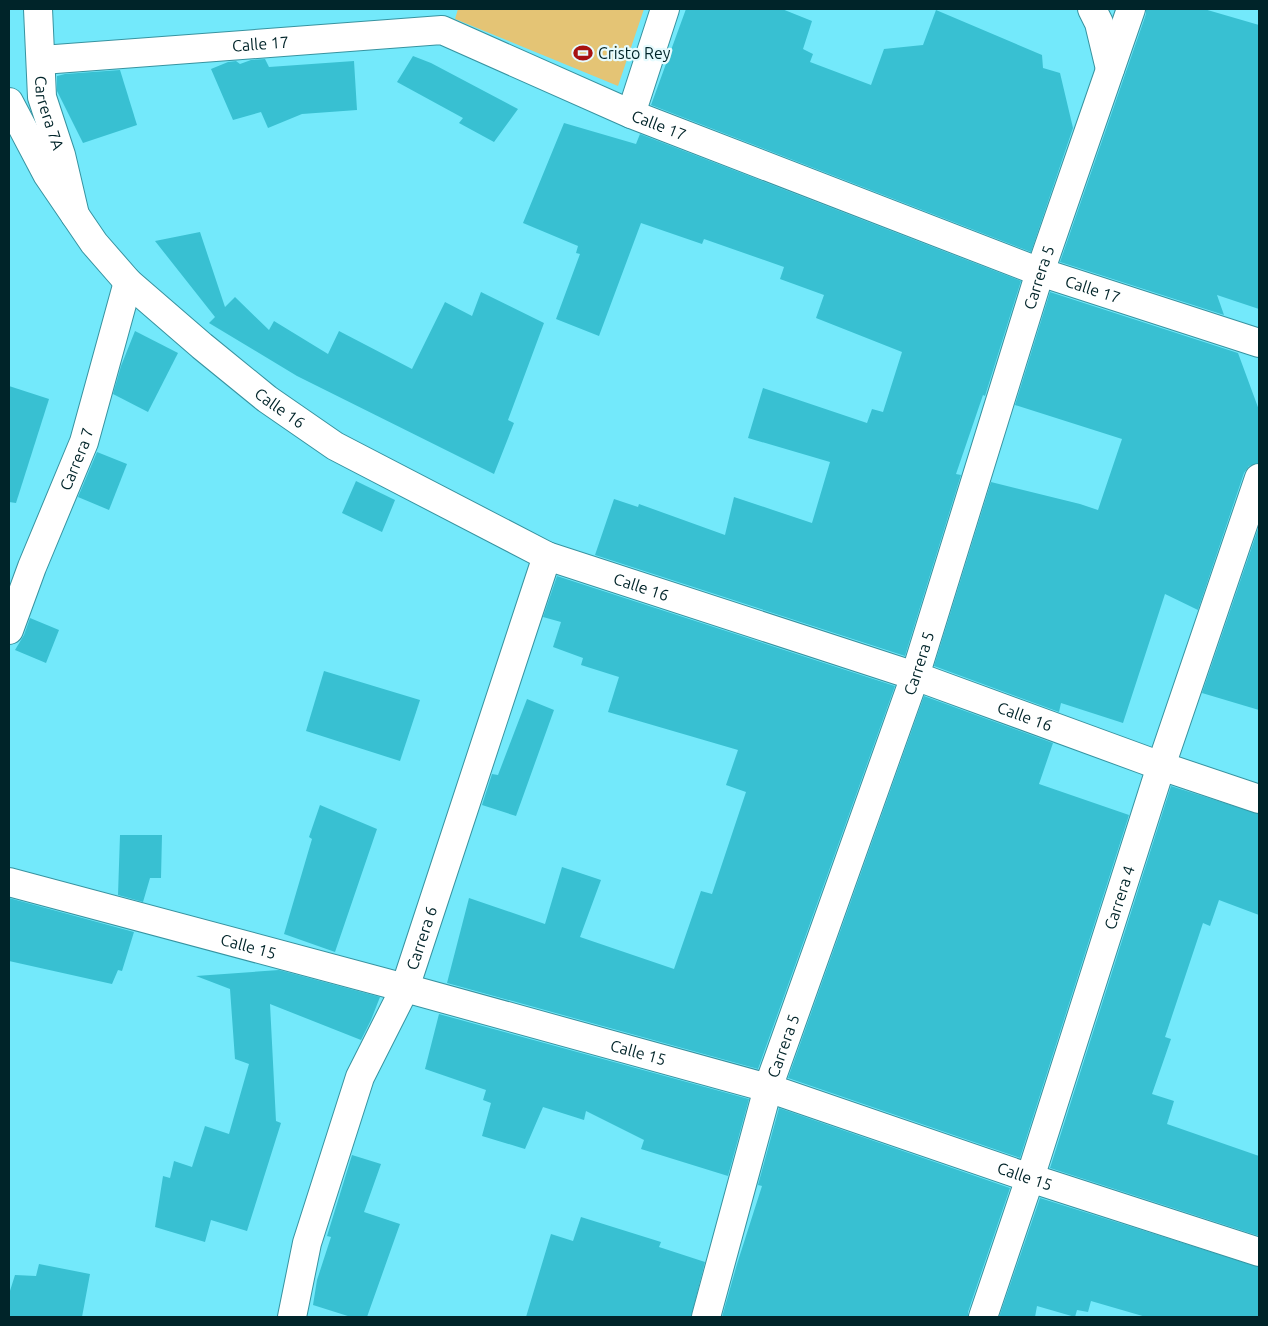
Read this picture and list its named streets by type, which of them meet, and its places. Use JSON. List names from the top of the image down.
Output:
{
  "streets": {
    "street": [
      "Calle 17",
      "Carrera 7A",
      "Carrera 5",
      "Calle 16",
      "Carrera 7",
      "Carrera 4",
      "Carrera 6",
      "Calle 15"
    ]
  },
  "crossings": [
    ["Calle 17", "Carrera 7A"],
    ["Calle 17", "Carrera 5"],
    ["Carrera 7A", "Calle 16"],
    ["Carrera 5", "Calle 16"],
    ["Carrera 5", "Calle 15"],
    ["Calle 16", "Carrera 7"],
    ["Calle 16", "Carrera 4"],
    ["Calle 16", "Carrera 6"],
    ["Carrera 4", "Calle 15"],
    ["Carrera 6", "Calle 15"]
  ],
  "places": {
    "sports": ["Cristo Rey"]
  }
}
